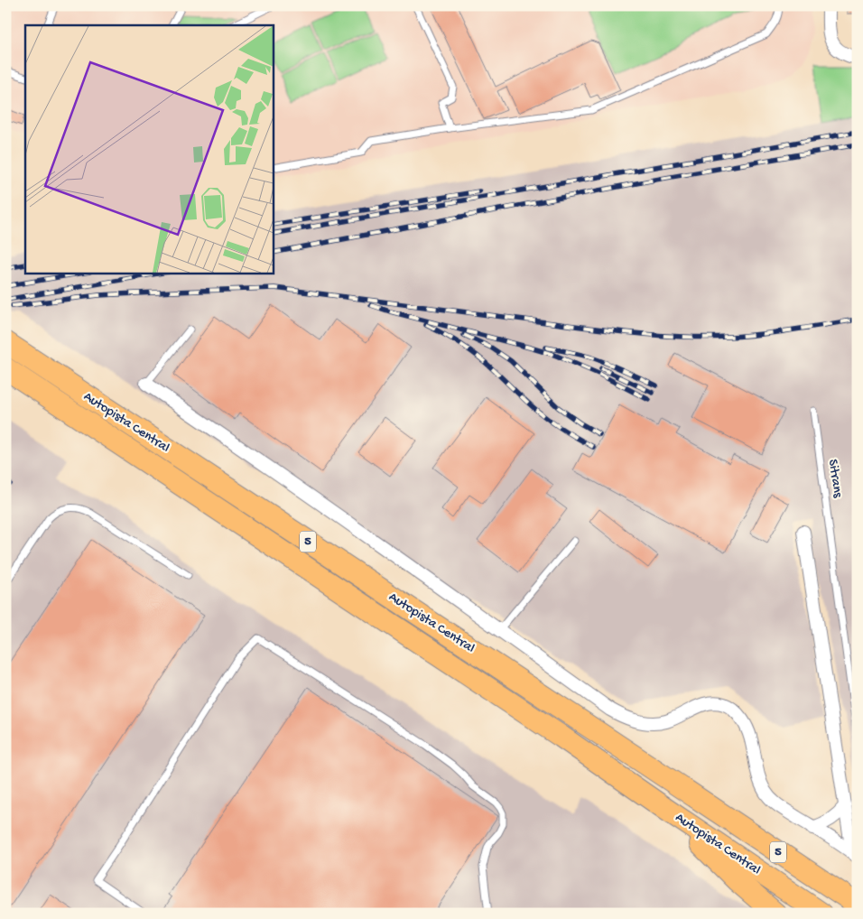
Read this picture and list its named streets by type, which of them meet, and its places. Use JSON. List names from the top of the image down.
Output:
{
  "streets": {
    "highway": ["Autopista Central", "5"],
    "lane": ["Sitrans"]
  }
}
